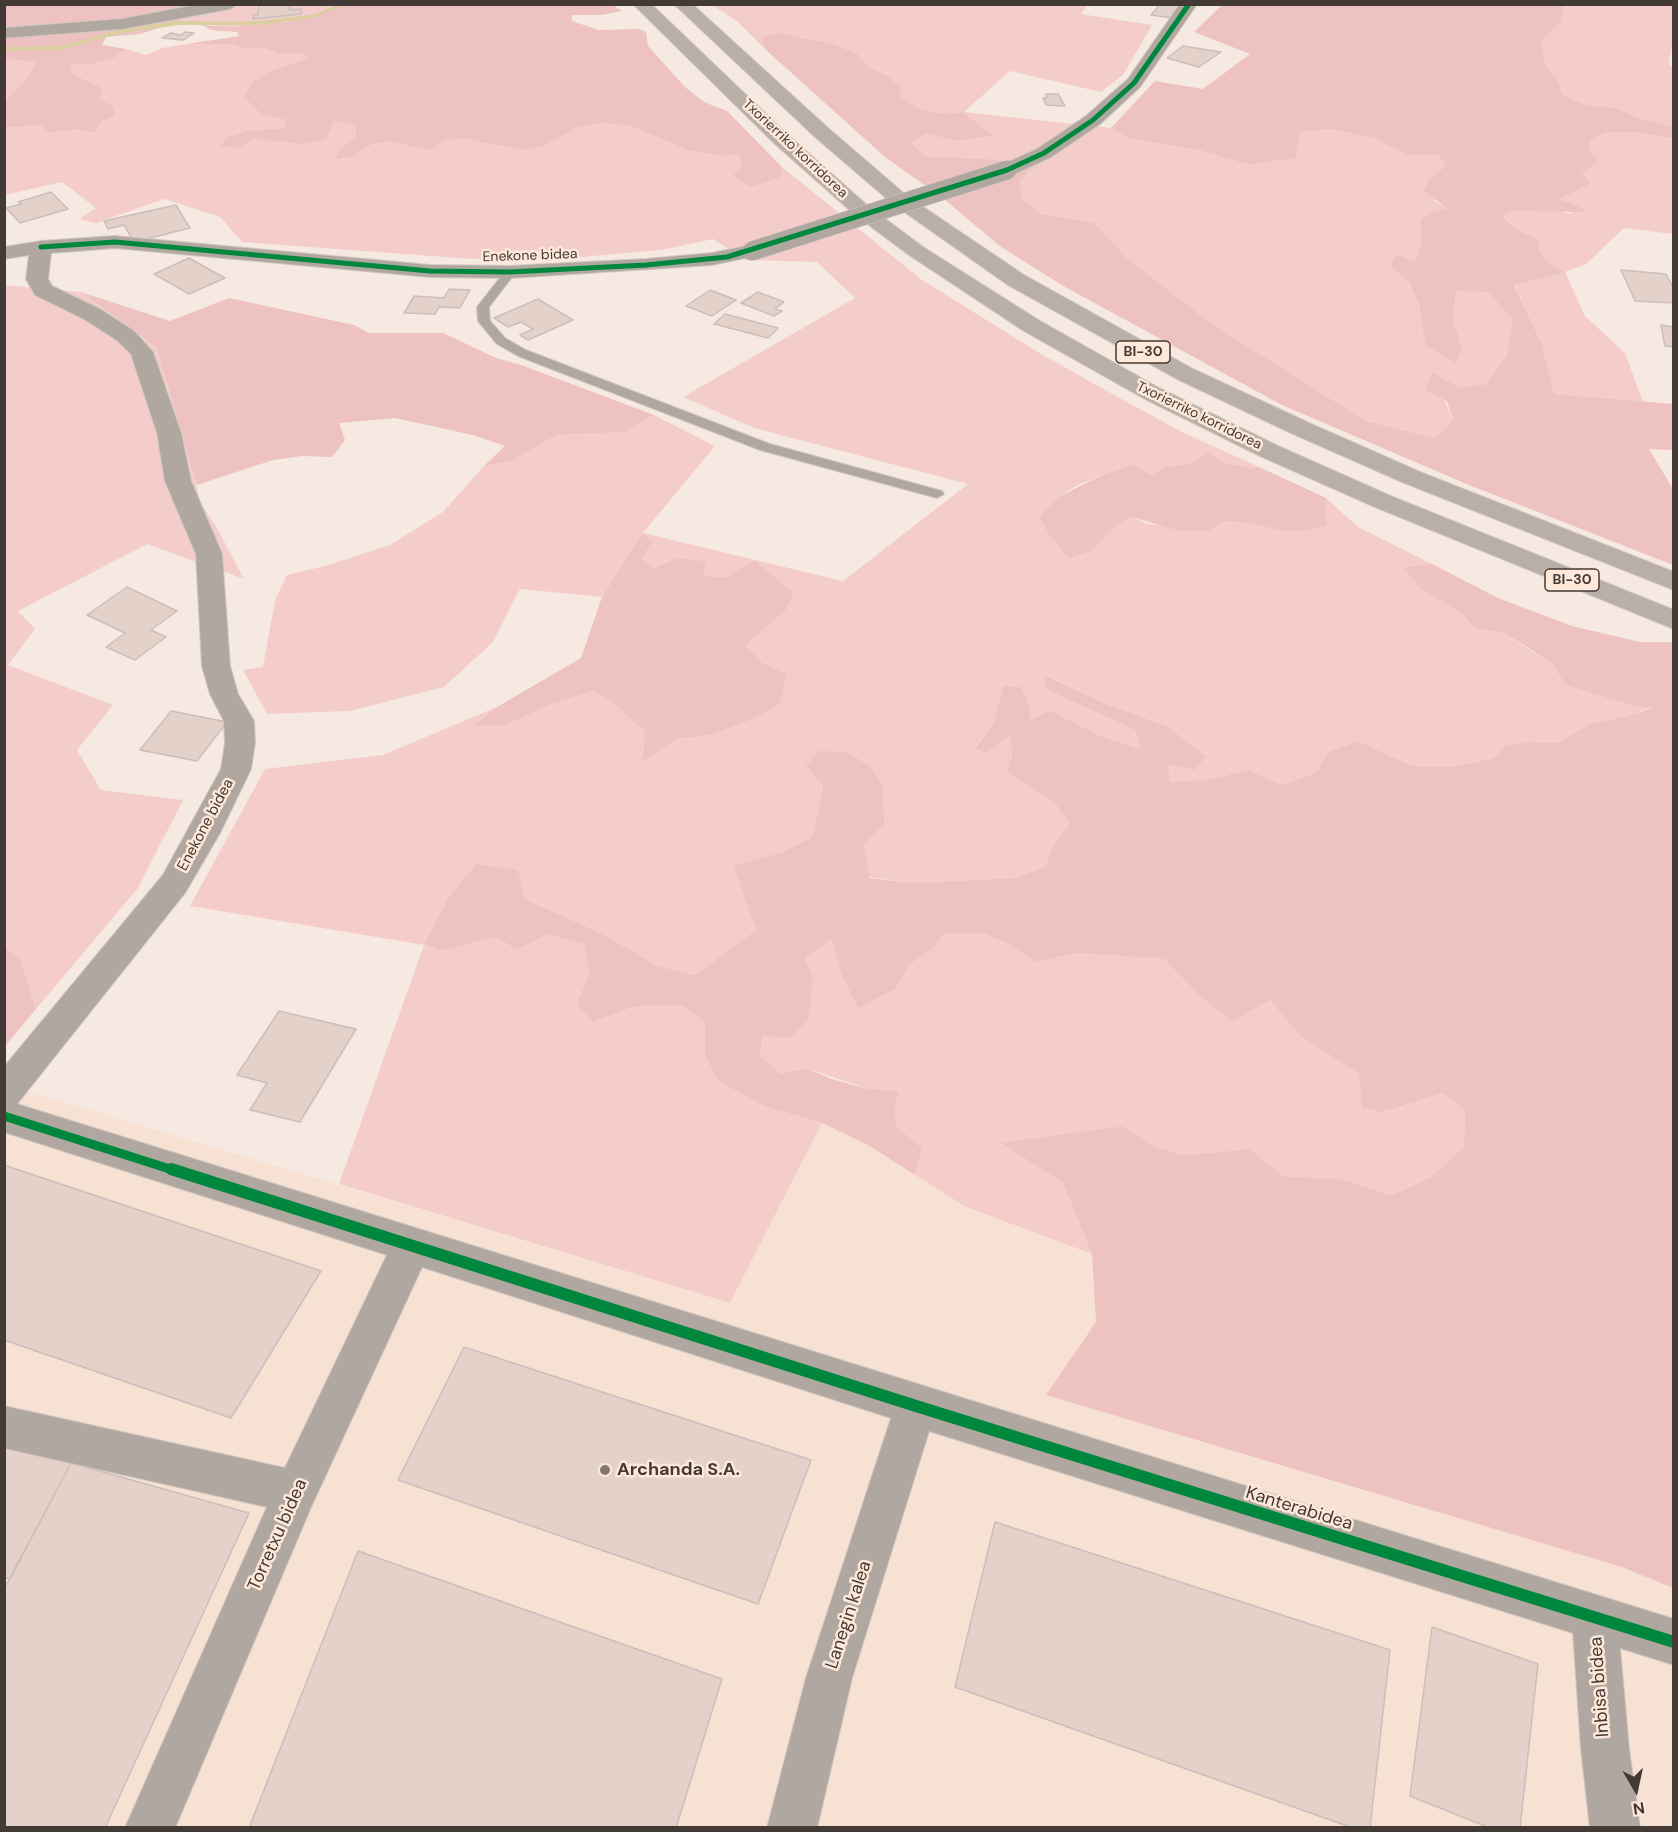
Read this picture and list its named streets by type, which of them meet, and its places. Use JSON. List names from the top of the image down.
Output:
{
  "streets": {
    "highway": ["Txorierriko korridorea", "BI-30"],
    "street": [
      "Enekone bidea",
      "Kanterabidea",
      "Torretxu bidea",
      "Lanegin kalea",
      "Inbisa bidea"
    ]
  },
  "crossings": [
    ["Kanterabidea", "Torretxu bidea"],
    ["Kanterabidea", "Lanegin kalea"],
    ["Kanterabidea", "Inbisa bidea"]
  ],
  "places": ["Archanda S.A."],
  "north": "bottom"
}
